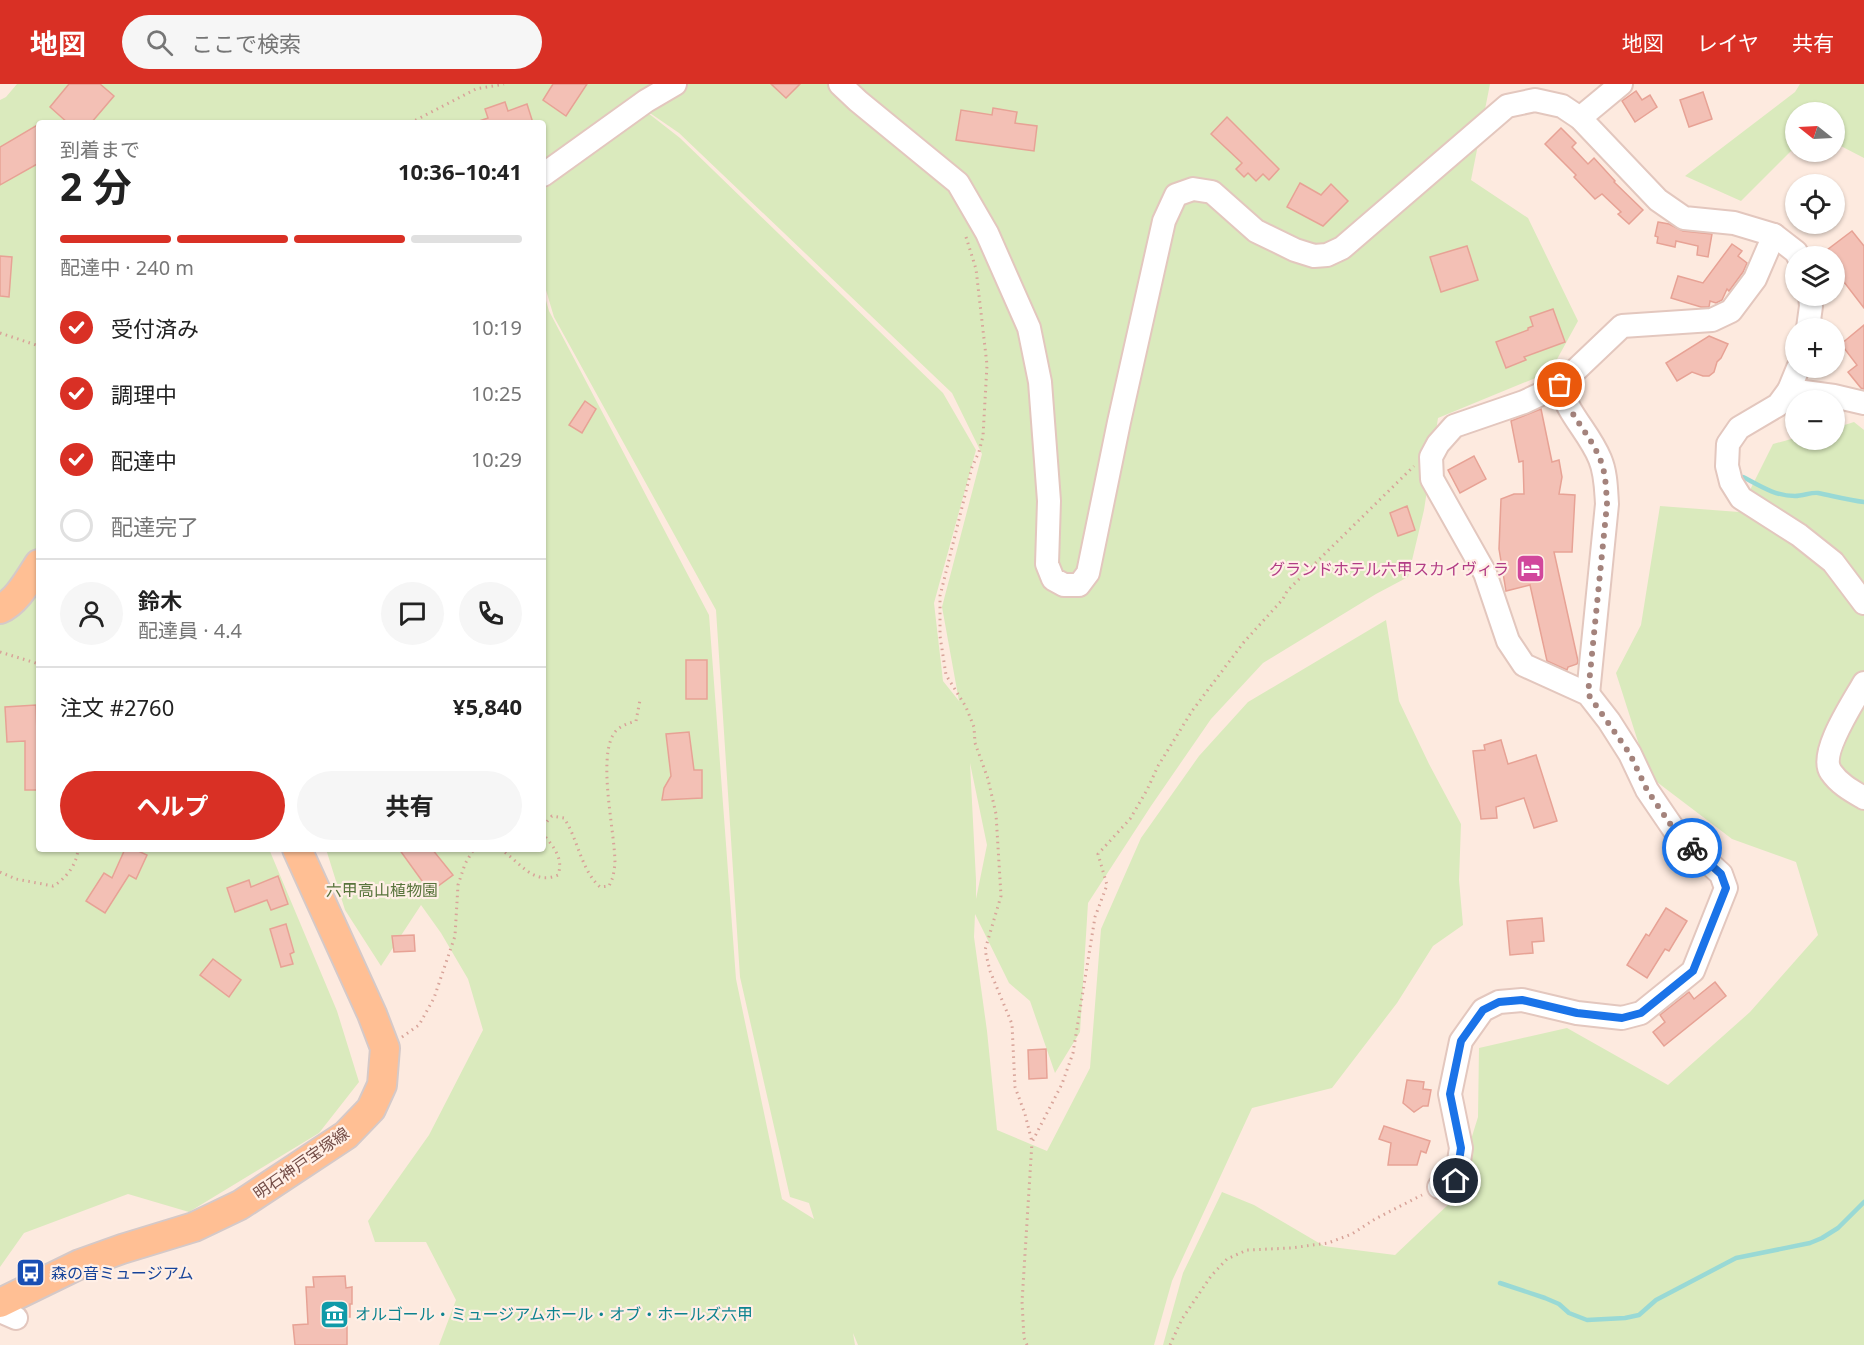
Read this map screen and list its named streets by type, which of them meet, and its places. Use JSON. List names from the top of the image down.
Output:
{
  "streets": {
    "main road": ["明石神戸宝塚線"]
  },
  "parks": ["六甲高山植物園"],
  "places": {
    "hotel": ["グランドホテル六甲スカイヴィラ"],
    "bus stop": ["森の音ミュージアム"],
    "museum": ["オルゴール・ミュージアムホール・オブ・ホールズ六甲"]
  },
  "north": "left",
  "page": {
    "header": "地図",
    "search": "ここで検索",
    "nav": ["地図", "レイヤ", "共有"],
    "map_buttons": ["+", "−"],
    "heading": ["2 分", "到着まで", "10:36–10:41"],
    "panel": [
      "鈴木",
      "配達員 · 4.4",
      "注文 #2760",
      "¥5,840"
    ],
    "bar": "配達中 · 240 m",
    "list": [
      ["受付済み", "10:19"],
      ["調理中", "10:25"],
      ["配達中", "10:29"],
      "配達完了"
    ],
    "buttons": ["ヘルプ", "共有"]
  }
}
